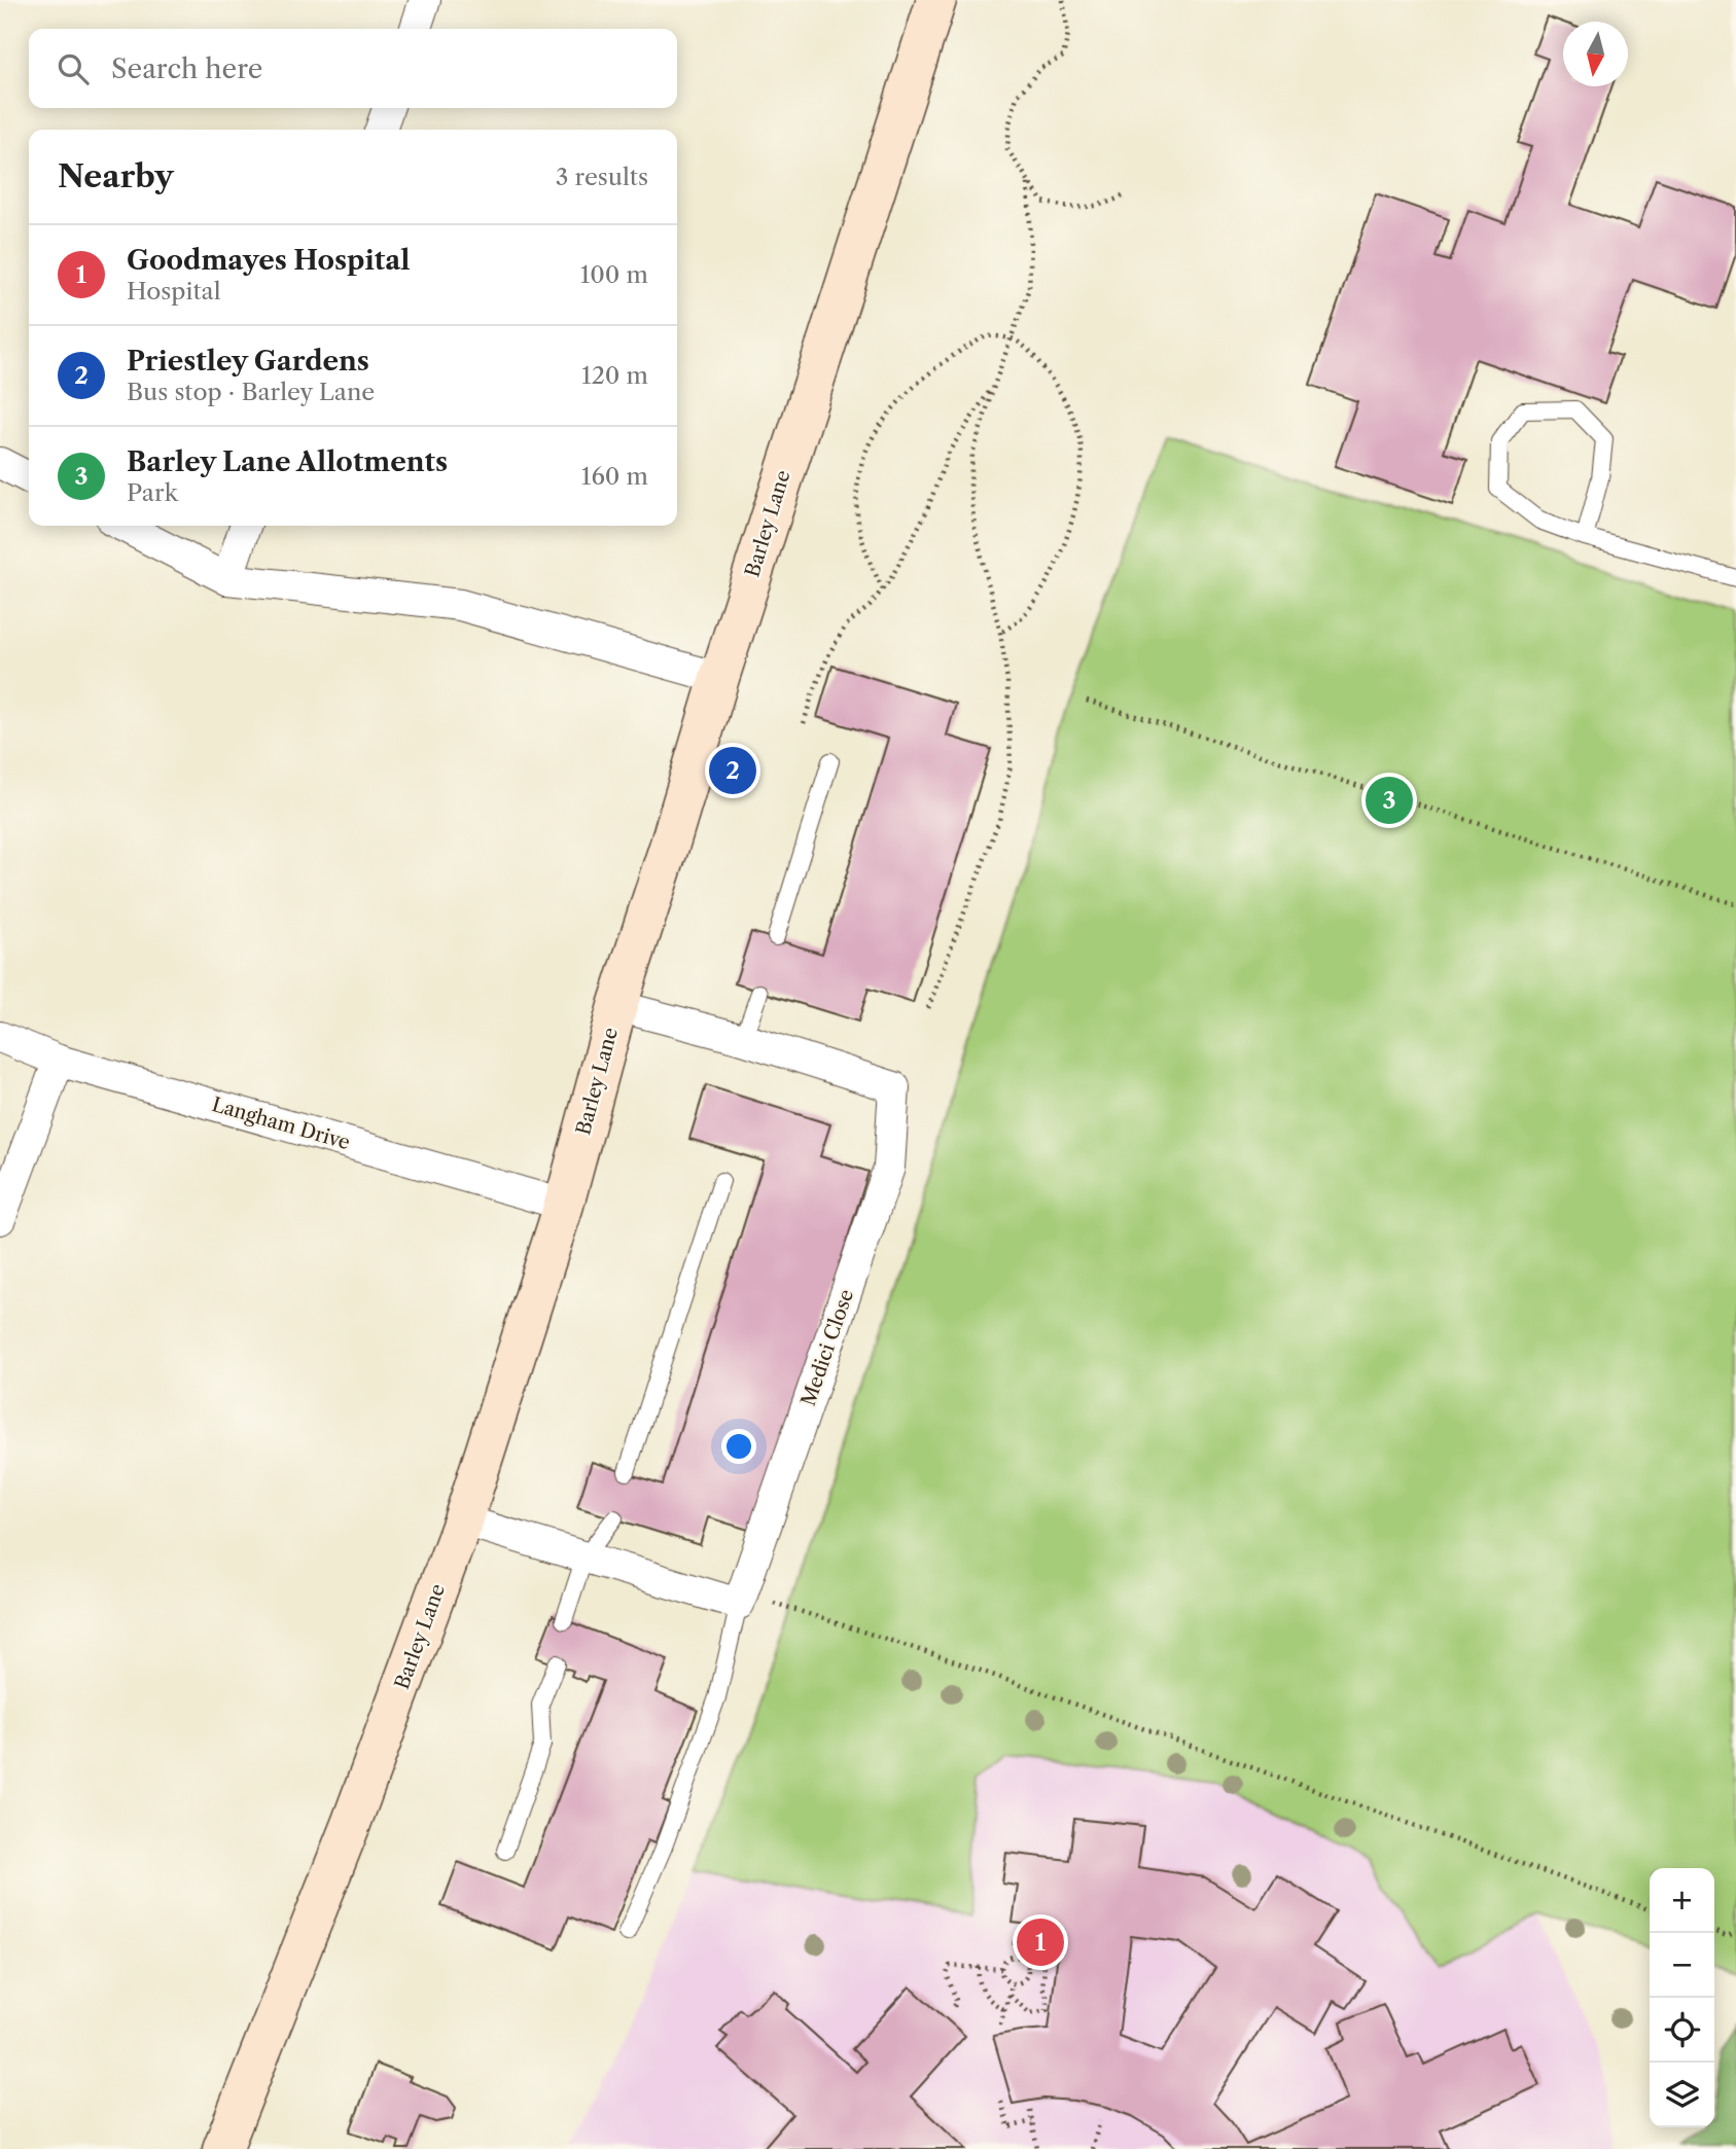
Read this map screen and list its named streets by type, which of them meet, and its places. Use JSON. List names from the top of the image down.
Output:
{
  "streets": {
    "main road": ["Barley Lane"],
    "street": ["Langham Drive", "Medici Close"]
  },
  "crossings": [
    ["Barley Lane", "Langham Drive"],
    ["Barley Lane", "Medici Close"]
  ],
  "north": "bottom",
  "page": {
    "search": "Search here",
    "heading": ["Nearby", "3 results"],
    "list": [
      {
        "mark": "1",
        "name": "Goodmayes Hospital",
        "note": "Hospital",
        "value": "100 m"
      },
      {
        "mark": "2",
        "name": "Priestley Gardens",
        "note": "Bus stop · Barley Lane",
        "value": "120 m"
      },
      {
        "mark": "3",
        "name": "Barley Lane Allotments",
        "note": "Park",
        "value": "160 m"
      }
    ],
    "pins": ["2", "3", "1"],
    "map_buttons": ["+", "−"]
  }
}
